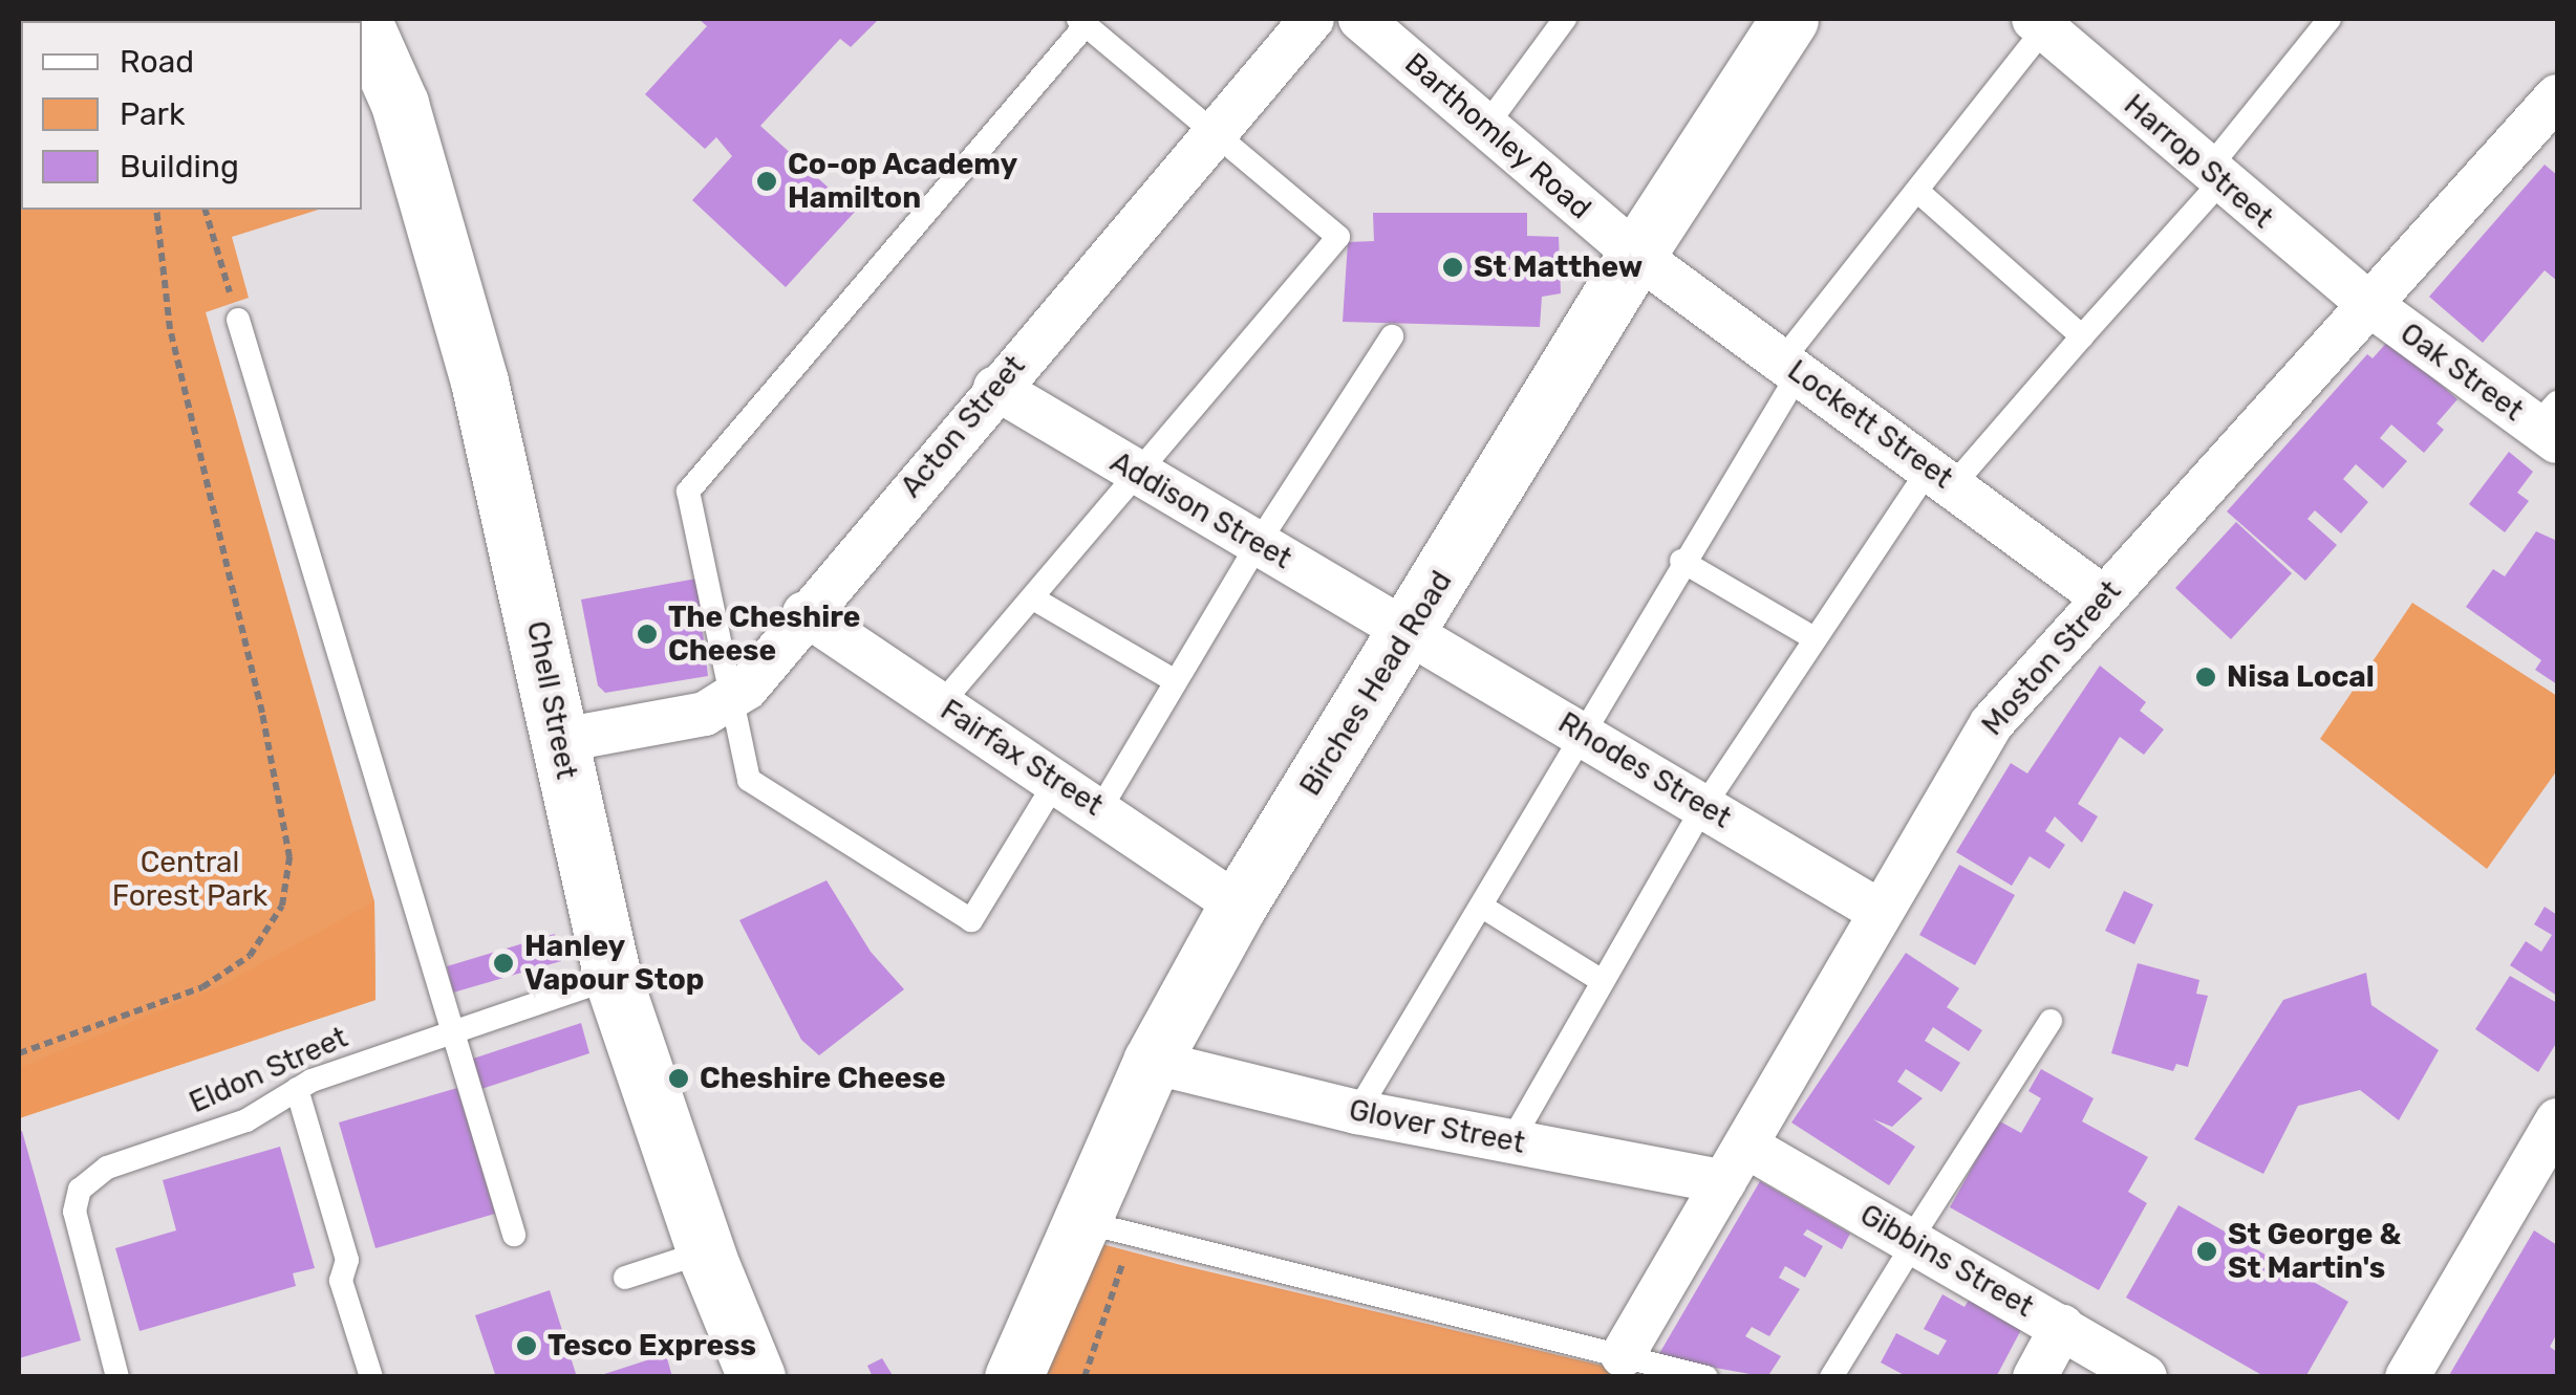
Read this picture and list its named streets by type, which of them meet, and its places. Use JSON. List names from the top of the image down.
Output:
{
  "streets": {
    "street": [
      "Barthomley Road",
      "Harrop Street",
      "Oak Street",
      "Lockett Street",
      "Acton Street",
      "Addison Street",
      "Moston Street",
      "Birches Head Road",
      "Chell Street",
      "Fairfax Street",
      "Rhodes Street",
      "Glover Street",
      "Gibbins Street"
    ],
    "lane": ["Eldon Street"]
  },
  "crossings": [
    ["Barthomley Road", "Lockett Street"],
    ["Barthomley Road", "Birches Head Road"],
    ["Harrop Street", "Oak Street"],
    ["Harrop Street", "Moston Street"],
    ["Oak Street", "Moston Street"],
    ["Lockett Street", "Moston Street"],
    ["Lockett Street", "Birches Head Road"],
    ["Acton Street", "Addison Street"],
    ["Acton Street", "Fairfax Street"],
    ["Addison Street", "Birches Head Road"],
    ["Addison Street", "Rhodes Street"],
    ["Moston Street", "Rhodes Street"],
    ["Moston Street", "Glover Street"],
    ["Moston Street", "Gibbins Street"],
    ["Birches Head Road", "Fairfax Street"],
    ["Birches Head Road", "Rhodes Street"],
    ["Birches Head Road", "Glover Street"],
    ["Chell Street", "Eldon Street"],
    ["Glover Street", "Gibbins Street"]
  ],
  "parks": ["Central Forest Park"],
  "places": [
    "Co-op Academy Hamilton",
    "St Matthew",
    "The Cheshire Cheese",
    "Nisa Local",
    "Hanley Vapour Stop",
    "Cheshire Cheese",
    "St George & St Martin's",
    "Tesco Express"
  ],
  "legend": ["Road", "Park", "Building"]
}
